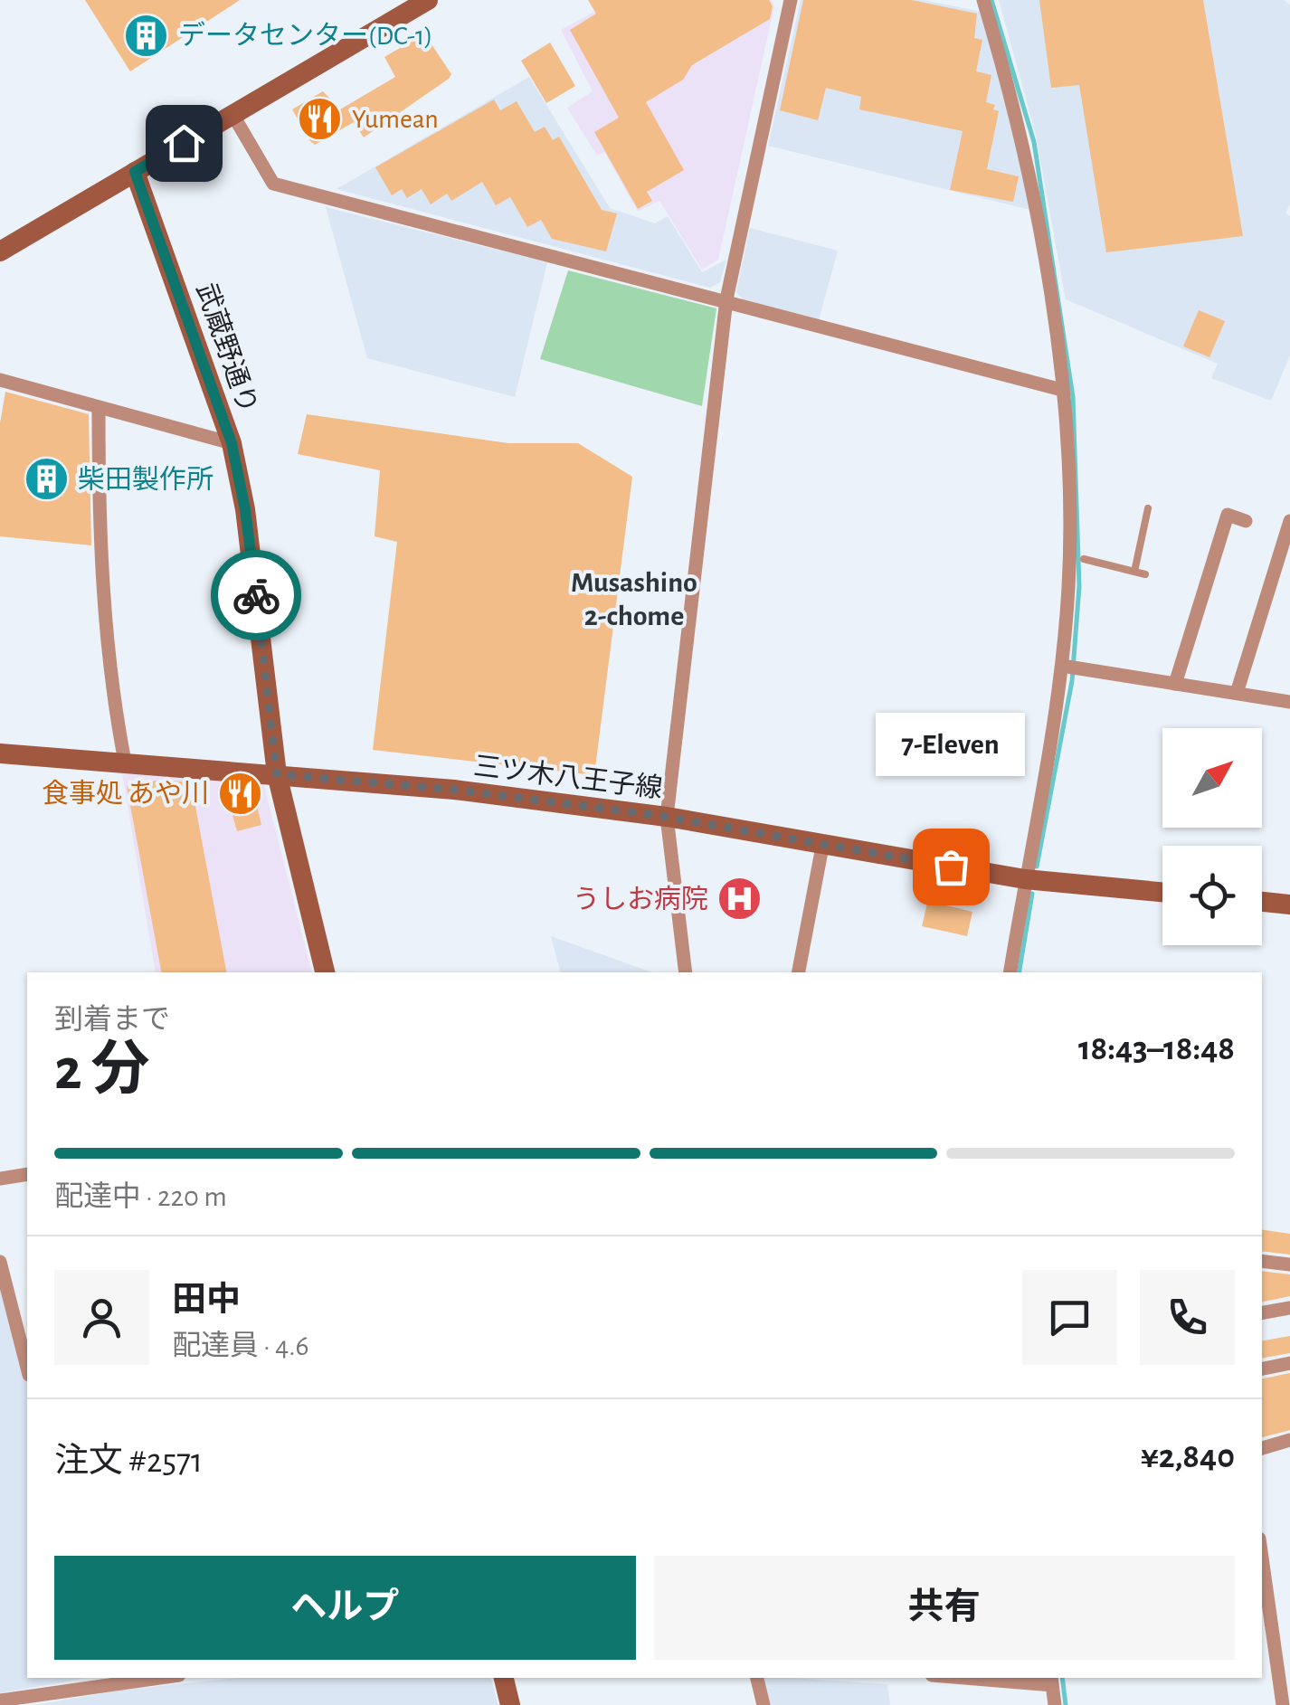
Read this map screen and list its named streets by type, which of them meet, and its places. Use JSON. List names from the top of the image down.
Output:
{
  "streets": {
    "street": ["武蔵野通り", "三ツ木八王子線"]
  },
  "crossings": [
    ["武蔵野通り", "三ツ木八王子線"]
  ],
  "districts": ["Musashino 2-chome"],
  "places": {
    "building": ["データセンター(DC-1)", "柴田製作所"],
    "restaurant": ["Yumean", "食事処 あや川"],
    "other": ["7-Eleven"],
    "hospital": ["うしお病院"]
  },
  "north": "top right",
  "page": {
    "bubble": "7-Eleven",
    "heading": ["2 分", "到着まで", "18:43–18:48"],
    "panel": [
      "田中",
      "配達員 · 4.6",
      "注文 #2571",
      "¥2,840"
    ],
    "bar": "配達中 · 220 m",
    "buttons": ["ヘルプ", "共有"]
  }
}
